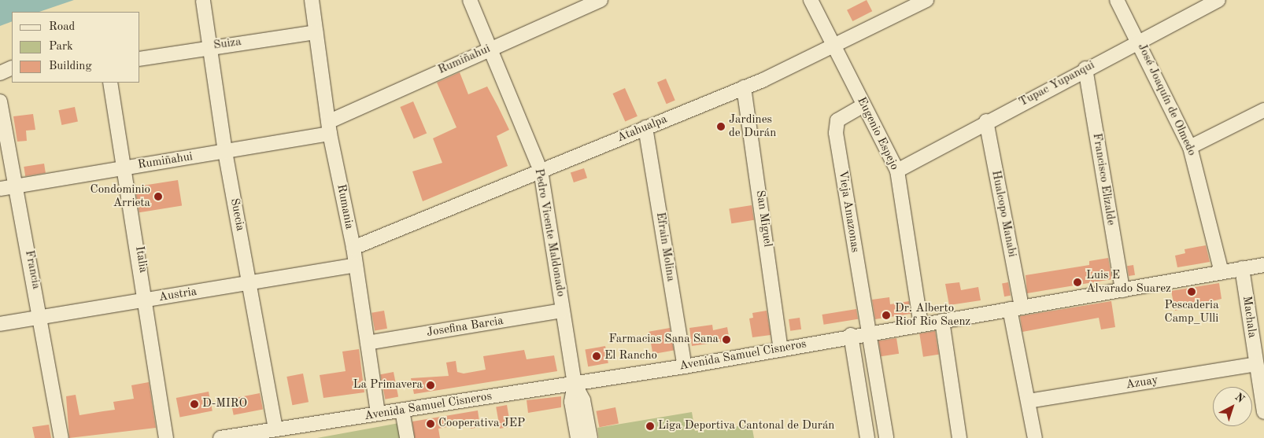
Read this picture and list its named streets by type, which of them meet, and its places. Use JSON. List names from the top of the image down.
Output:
{
  "streets": {
    "street": [
      "Suiza",
      "Rumiñahui",
      "Tupac Yupanqui",
      "José Joaquín de Olmedo",
      "Atahualpa",
      "Eugenio Espejo",
      "Francisco Elizalde",
      "Rumania",
      "Vieja Amazonas",
      "Hualcopo Manabi",
      "Suecia",
      "San Miguel",
      "Pedro Vicente Maldonado",
      "Efrain Molina",
      "Italia",
      "Francia",
      "Austria",
      "Machala",
      "Josefina Barcia",
      "Avenida Samuel Cisneros",
      "Azuay"
    ]
  },
  "crossings": [
    ["Suiza", "Rumania"],
    ["Suiza", "Suecia"],
    ["Rumiñahui", "Rumania"],
    ["Rumiñahui", "Suecia"],
    ["Rumiñahui", "Pedro Vicente Maldonado"],
    ["Rumiñahui", "Italia"],
    ["Rumiñahui", "Francia"],
    ["Tupac Yupanqui", "José Joaquín de Olmedo"],
    ["Tupac Yupanqui", "Eugenio Espejo"],
    ["Tupac Yupanqui", "Francisco Elizalde"],
    ["Tupac Yupanqui", "Hualcopo Manabi"],
    ["José Joaquín de Olmedo", "Avenida Samuel Cisneros"],
    ["Atahualpa", "Eugenio Espejo"],
    ["Atahualpa", "Rumania"],
    ["Atahualpa", "San Miguel"],
    ["Atahualpa", "Pedro Vicente Maldonado"],
    ["Atahualpa", "Efrain Molina"],
    ["Eugenio Espejo", "Vieja Amazonas"],
    ["Eugenio Espejo", "Avenida Samuel Cisneros"],
    ["Francisco Elizalde", "Avenida Samuel Cisneros"],
    ["Rumania", "Austria"],
    ["Rumania", "Josefina Barcia"],
    ["Rumania", "Avenida Samuel Cisneros"],
    ["Vieja Amazonas", "Avenida Samuel Cisneros"],
    ["Hualcopo Manabi", "Avenida Samuel Cisneros"],
    ["Hualcopo Manabi", "Azuay"],
    ["Suecia", "Austria"],
    ["Suecia", "Avenida Samuel Cisneros"],
    ["San Miguel", "Avenida Samuel Cisneros"],
    ["Pedro Vicente Maldonado", "Josefina Barcia"],
    ["Pedro Vicente Maldonado", "Avenida Samuel Cisneros"],
    ["Efrain Molina", "Avenida Samuel Cisneros"],
    ["Italia", "Austria"],
    ["Francia", "Austria"],
    ["Machala", "Avenida Samuel Cisneros"],
    ["Machala", "Azuay"]
  ],
  "places": [
    "Jardines de Durán",
    "Condominio Arrieta",
    "Luis E Alvarado Suarez",
    "Pescaderia Camp_Ulli",
    "Dr. Alberto Riof Rio Saenz",
    "Farmacias Sana Sana",
    "El Rancho",
    "La Primavera",
    "D-MIRO",
    "Cooperativa JEP",
    "Liga Deportiva Cantonal de Durán"
  ],
  "legend": ["Road", "Park", "Building"],
  "north": "top right"
}
